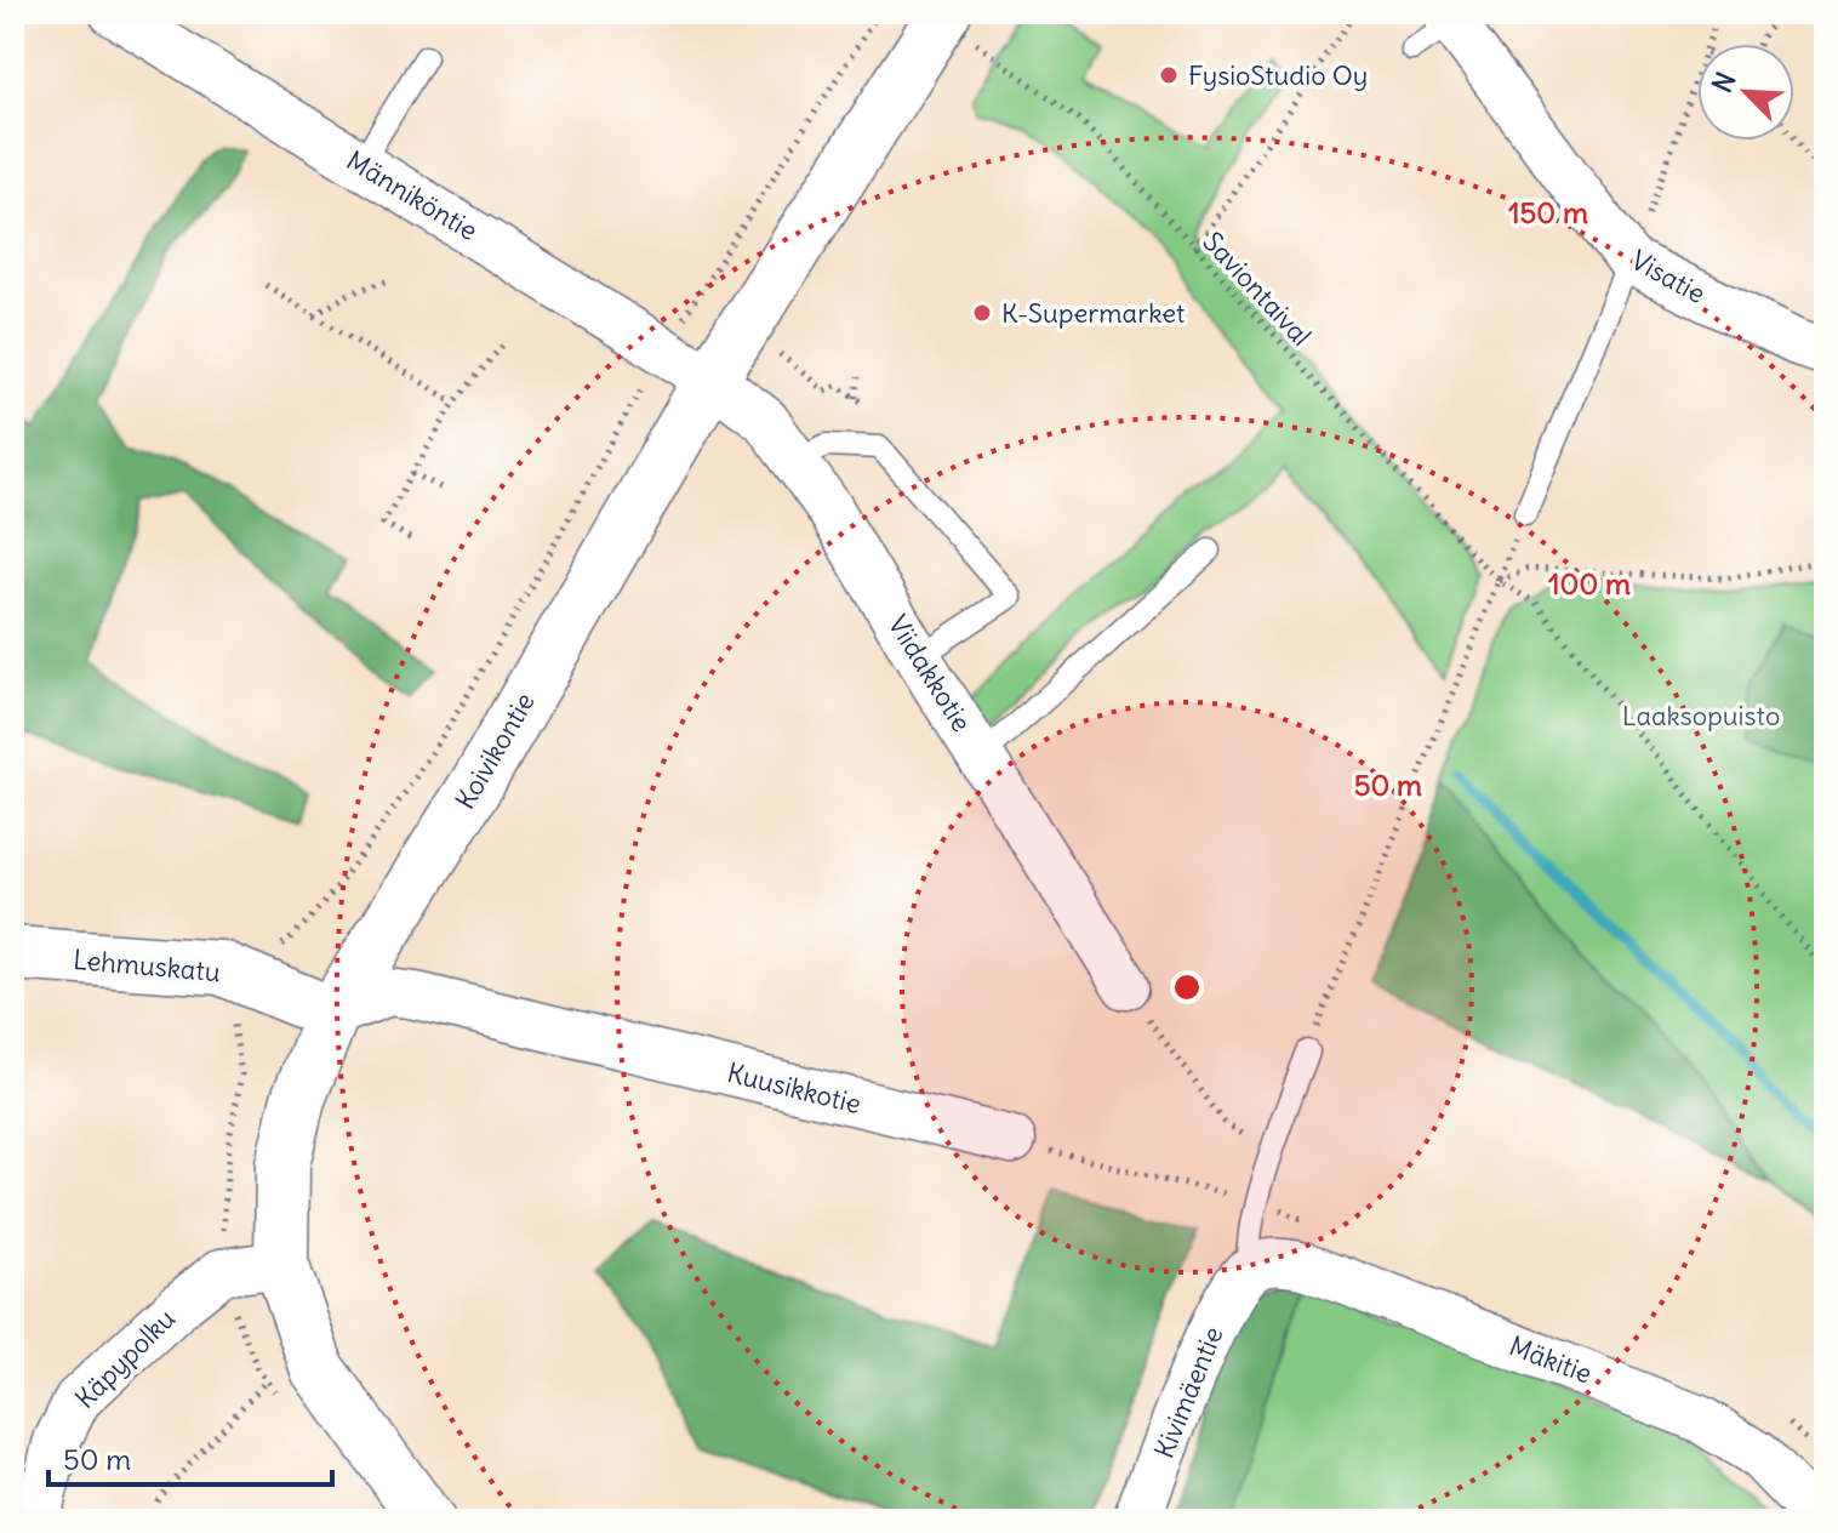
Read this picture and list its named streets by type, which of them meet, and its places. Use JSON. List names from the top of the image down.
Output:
{
  "streets": {
    "main road": ["Koivikontie", "Lehmuskatu"],
    "street": [
      "Männiköntie",
      "Visatie",
      "Viidakkotie",
      "Kuusikkotie",
      "Käpypolku",
      "Mäkitie",
      "Kivimäentie"
    ],
    "path": ["Saviontaival"]
  },
  "crossings": [
    ["Männiköntie", "Viidakkotie"],
    ["Männiköntie", "Koivikontie"],
    ["Saviontaival", "Koivikontie"],
    ["Viidakkotie", "Koivikontie"],
    ["Koivikontie", "Lehmuskatu"],
    ["Koivikontie", "Kuusikkotie"],
    ["Koivikontie", "Käpypolku"],
    ["Lehmuskatu", "Kuusikkotie"],
    ["Mäkitie", "Kivimäentie"]
  ],
  "parks": ["Laaksopuisto"],
  "places": ["FysioStudio Oy", "K-Supermarket"],
  "scale_bar": "50 m",
  "north": "top left",
  "rings": ["150 m", "100 m", "50 m"]
}
